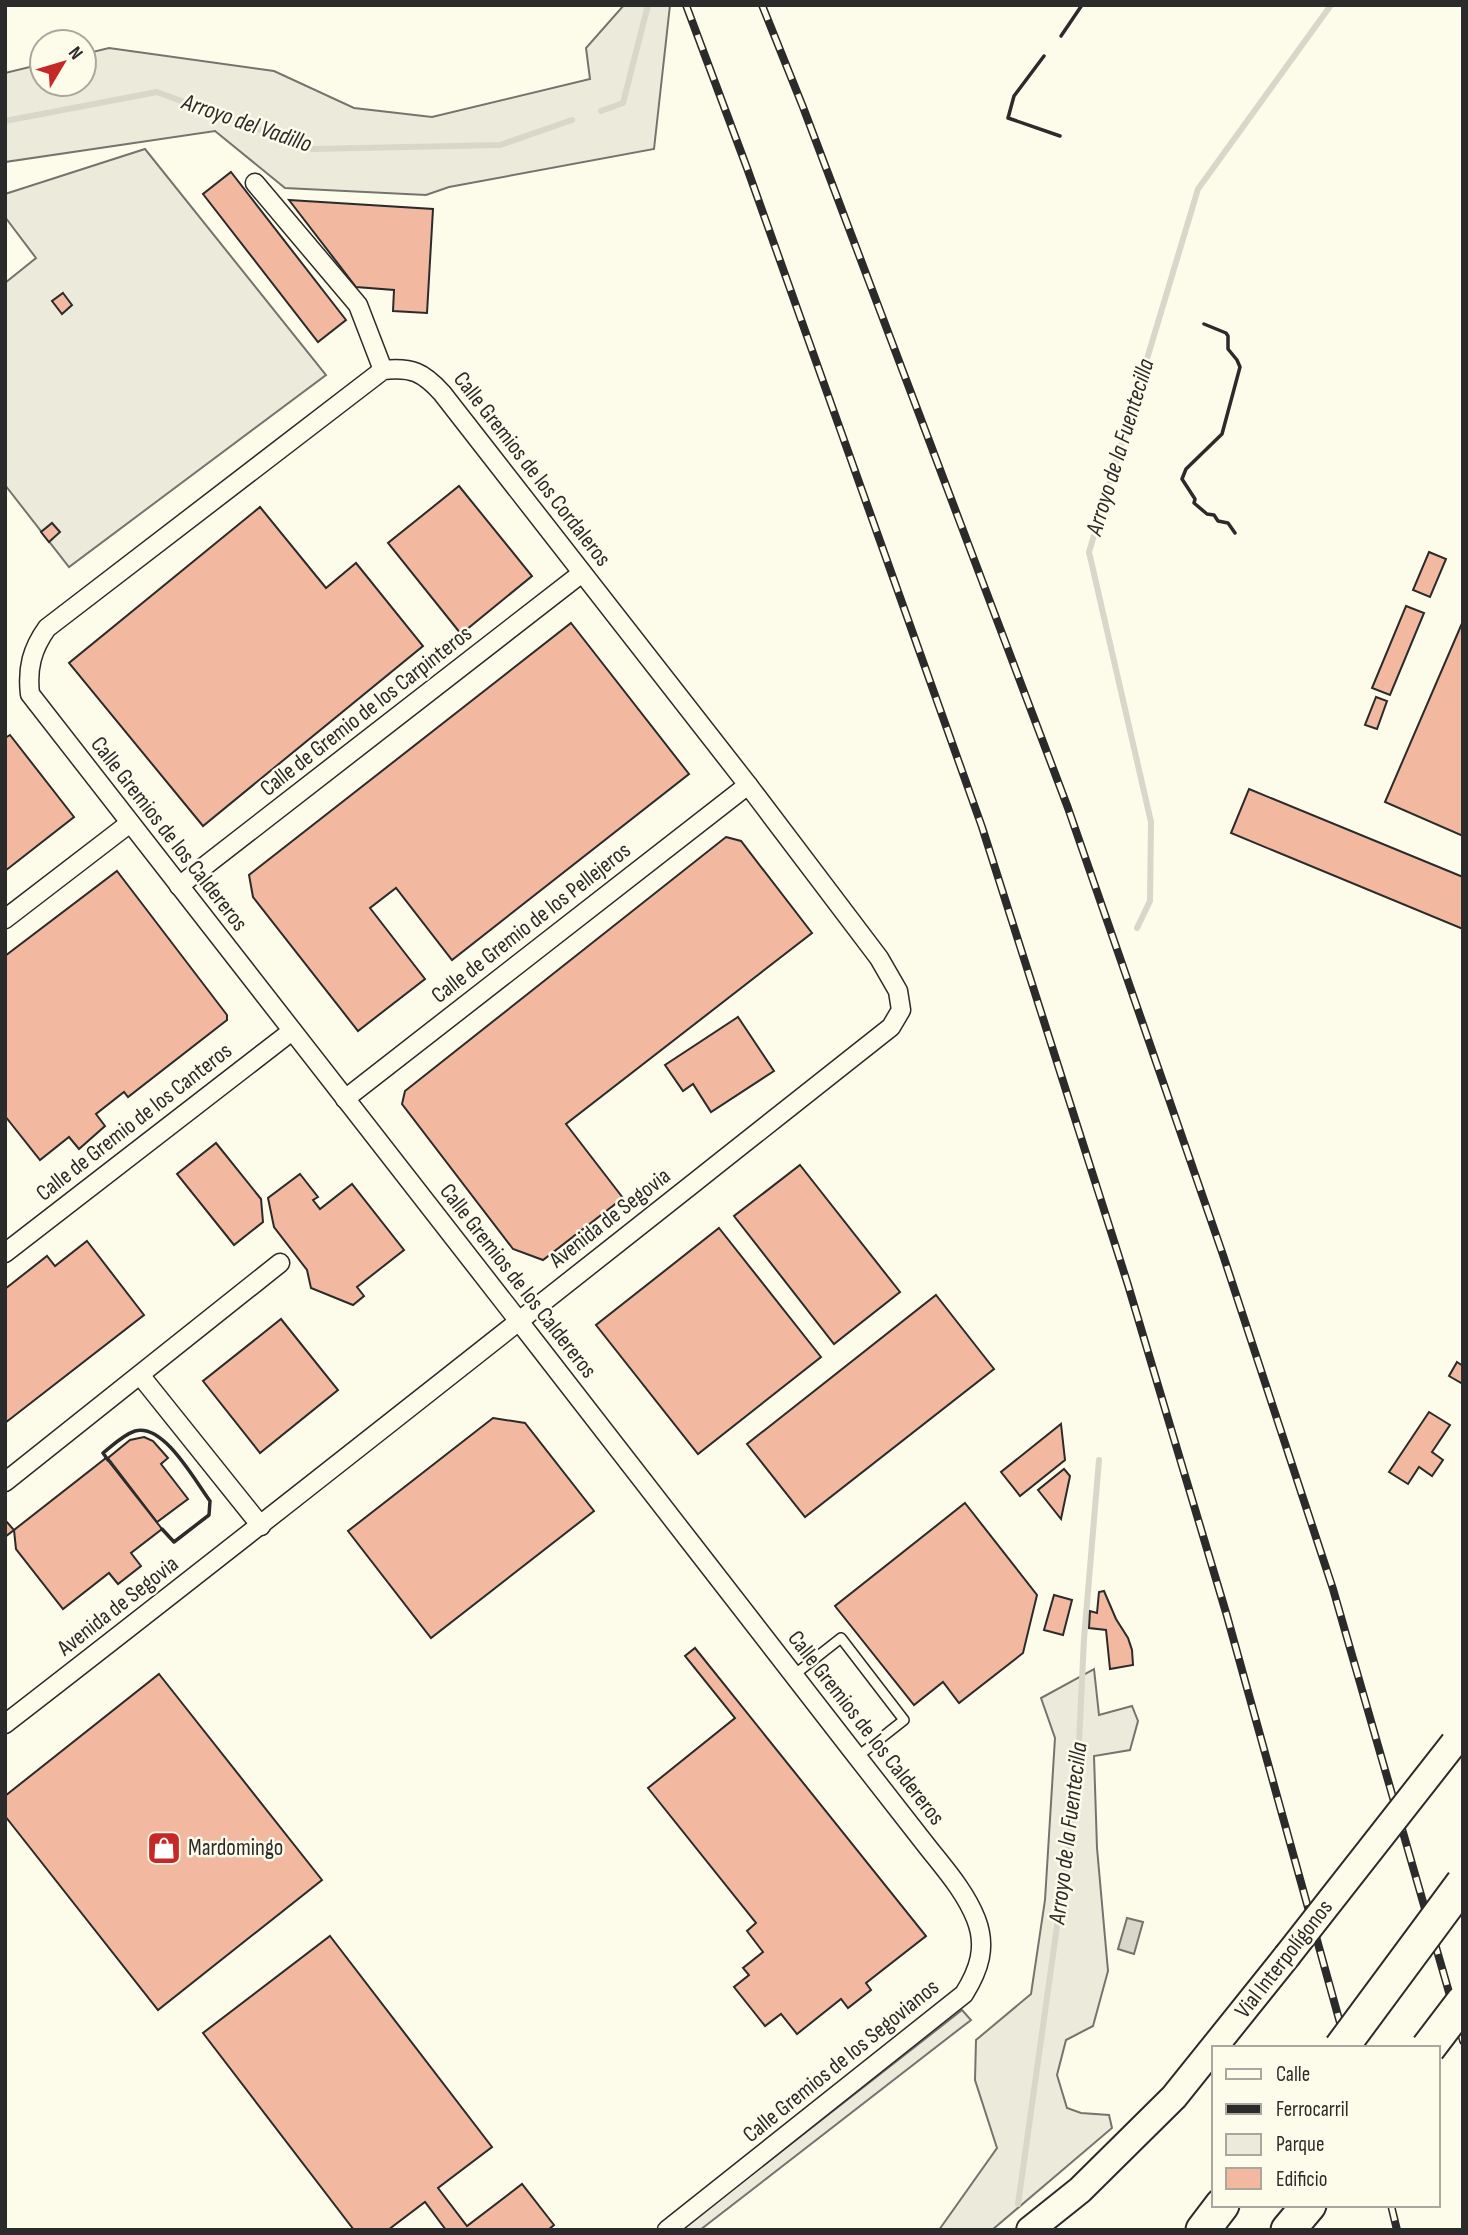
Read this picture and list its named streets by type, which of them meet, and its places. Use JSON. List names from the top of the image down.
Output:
{
  "streets": {
    "main road": ["Vial Interpolígonos"],
    "street": [
      "Calle Gremios de los Cordaleros",
      "Calle de Gremio de los Carpinteros",
      "Calle Gremios de los Caldereros",
      "Calle de Gremio de los Pellejeros",
      "Calle de Gremio de los Canteros",
      "Avenida de Segovia",
      "Calle Gremios de los Segovianos"
    ]
  },
  "crossings": [
    ["Calle Gremios de los Cordaleros", "Calle de Gremio de los Carpinteros"],
    ["Calle Gremios de los Cordaleros", "Calle Gremios de los Caldereros"],
    ["Calle Gremios de los Cordaleros", "Calle de Gremio de los Pellejeros"],
    ["Calle Gremios de los Cordaleros", "Avenida de Segovia"],
    ["Calle de Gremio de los Carpinteros", "Calle Gremios de los Caldereros"],
    ["Calle Gremios de los Caldereros", "Calle de Gremio de los Pellejeros"],
    ["Calle Gremios de los Caldereros", "Calle de Gremio de los Canteros"],
    ["Calle Gremios de los Caldereros", "Avenida de Segovia"],
    ["Calle Gremios de los Caldereros", "Calle Gremios de los Segovianos"]
  ],
  "water": ["Arroyo del Vadillo", "Arroyo de la Fuentecilla"],
  "places": {
    "shop": ["Mardomingo"]
  },
  "legend": [
    "Calle",
    "Ferrocarril",
    "Parque",
    "Edificio"
  ],
  "north": "top right"
}
